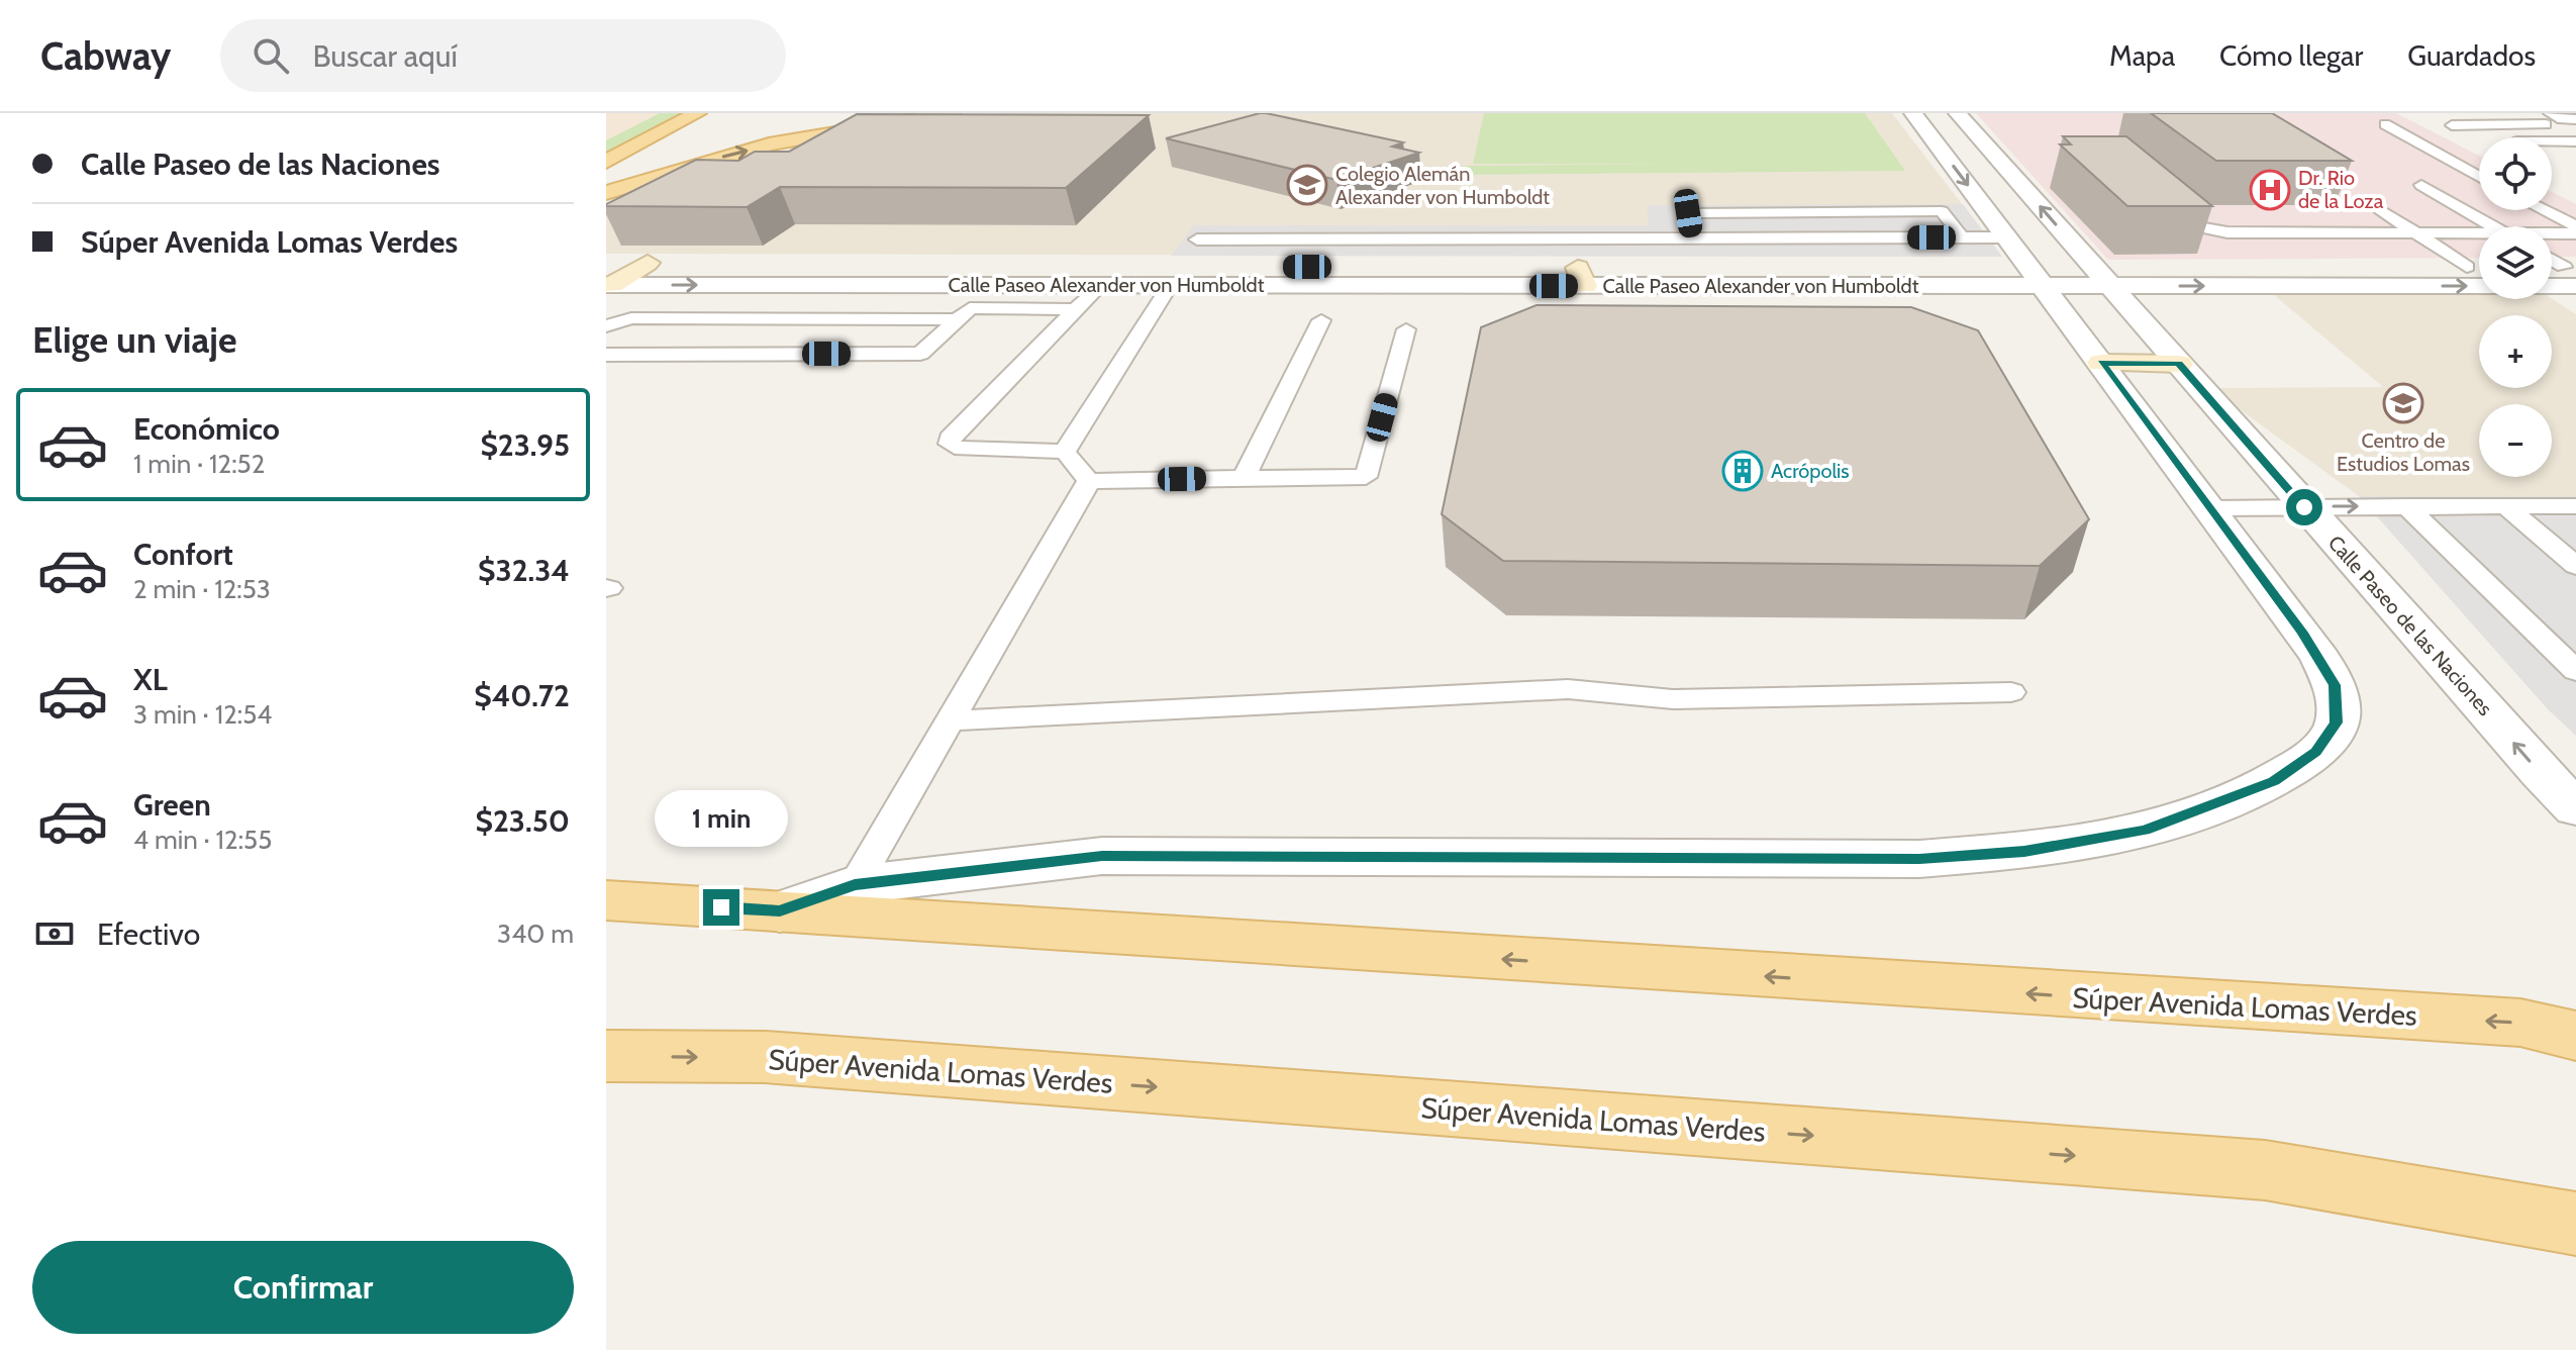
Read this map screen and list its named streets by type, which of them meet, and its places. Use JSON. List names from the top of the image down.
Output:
{
  "streets": {
    "main road": ["Súper Avenida Lomas Verdes"],
    "street": ["Calle Paseo Alexander von Humboldt", "Calle Paseo de las Naciones"]
  },
  "crossings": [
    ["Calle Paseo Alexander von Humboldt", "Calle Paseo de las Naciones"]
  ],
  "places": {
    "school or university": ["Colegio Alemán Alexander von Humboldt", "Centro de Estudios Lomas"],
    "hospital": ["Dr. Rio de la Loza"],
    "building": ["Acrópolis"]
  },
  "page": {
    "header": "Cabway",
    "search": "Buscar aquí",
    "nav": ["Mapa", "Cómo llegar", "Guardados"],
    "banner": ["Calle Paseo de las Naciones", "Súper Avenida Lomas Verdes"],
    "map_buttons": ["+", "−"],
    "heading": "Elige un viaje",
    "list": [
      {
        "name": "Económico",
        "note": "1 min · 12:52",
        "value": "$23.95"
      },
      {
        "name": "Confort",
        "note": "2 min · 12:53",
        "value": "$32.34"
      },
      {
        "name": "XL",
        "note": "3 min · 12:54",
        "value": "$40.72"
      },
      {
        "name": "Green",
        "note": "4 min · 12:55",
        "value": "$23.50"
      }
    ],
    "bubble": "1 min",
    "pay": ["Efectivo", "340 m"],
    "buttons": "Confirmar"
  }
}
